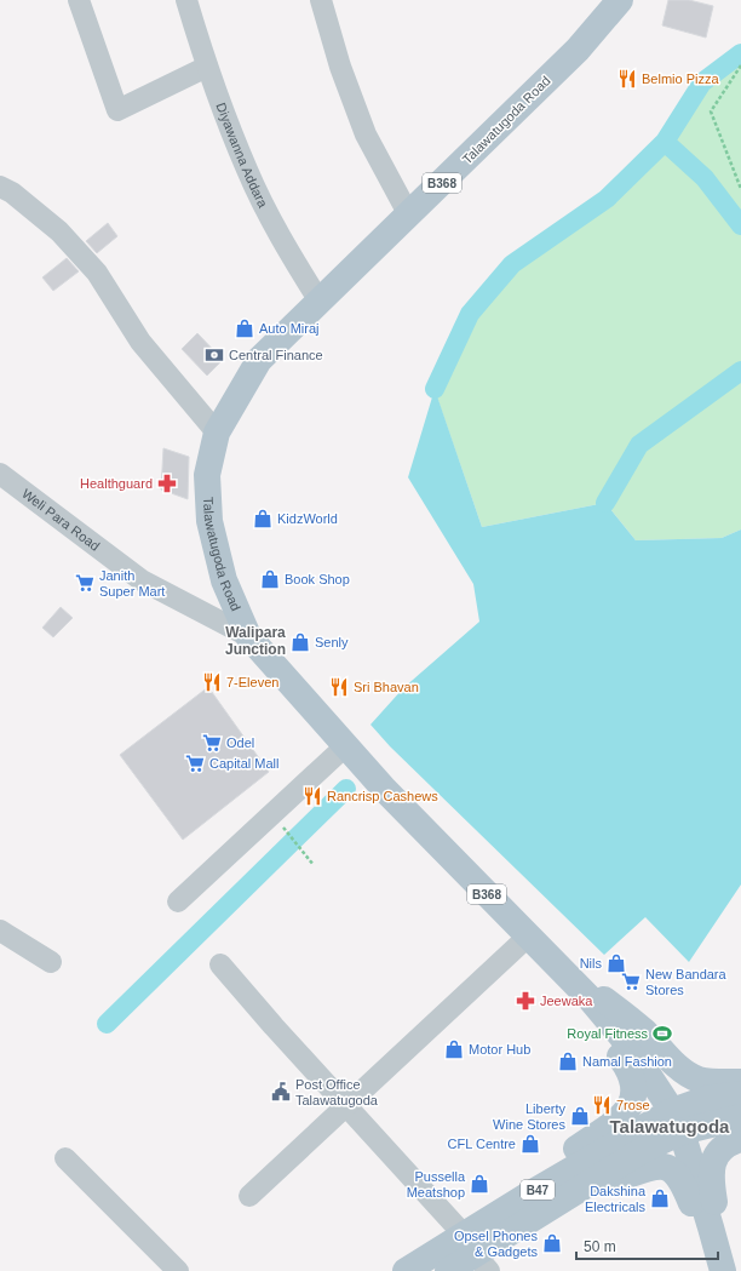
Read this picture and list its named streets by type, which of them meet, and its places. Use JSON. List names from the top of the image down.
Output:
{
  "streets": {
    "main road": ["Talawatugoda Road", "B368", "B47"],
    "street": ["Diyawanna Addara", "Weli Para Road"]
  },
  "crossings": [
    ["Talawatugoda Road", "Diyawanna Addara"],
    ["Talawatugoda Road", "Weli Para Road"],
    ["Talawatugoda Road", "B47"]
  ],
  "districts": ["Walipara Junction", "Talawatugoda"],
  "places": {
    "restaurant": [
      "Belmio Pizza",
      "7-Eleven",
      "Sri Bhavan",
      "Rancrisp Cashews",
      "7rose"
    ],
    "shop": [
      "Auto Miraj",
      "KidzWorld",
      "Book Shop",
      "Senly",
      "Nils",
      "Motor Hub",
      "Namal Fashion",
      "Liberty Wine Stores",
      "CFL Centre",
      "Pussella Meatshop",
      "Dakshina Electricals",
      "Opsel Phones & Gadgets"
    ],
    "bank": ["Central Finance"],
    "pharmacy": ["Healthguard", "Jeewaka"],
    "supermarket": [
      "Janith Super Mart",
      "Odel",
      "Capital Mall",
      "New Bandara Stores"
    ],
    "sports": ["Royal Fitness"],
    "public building": ["Post Office Talawatugoda"]
  },
  "scale_bar": "50 m"
}
